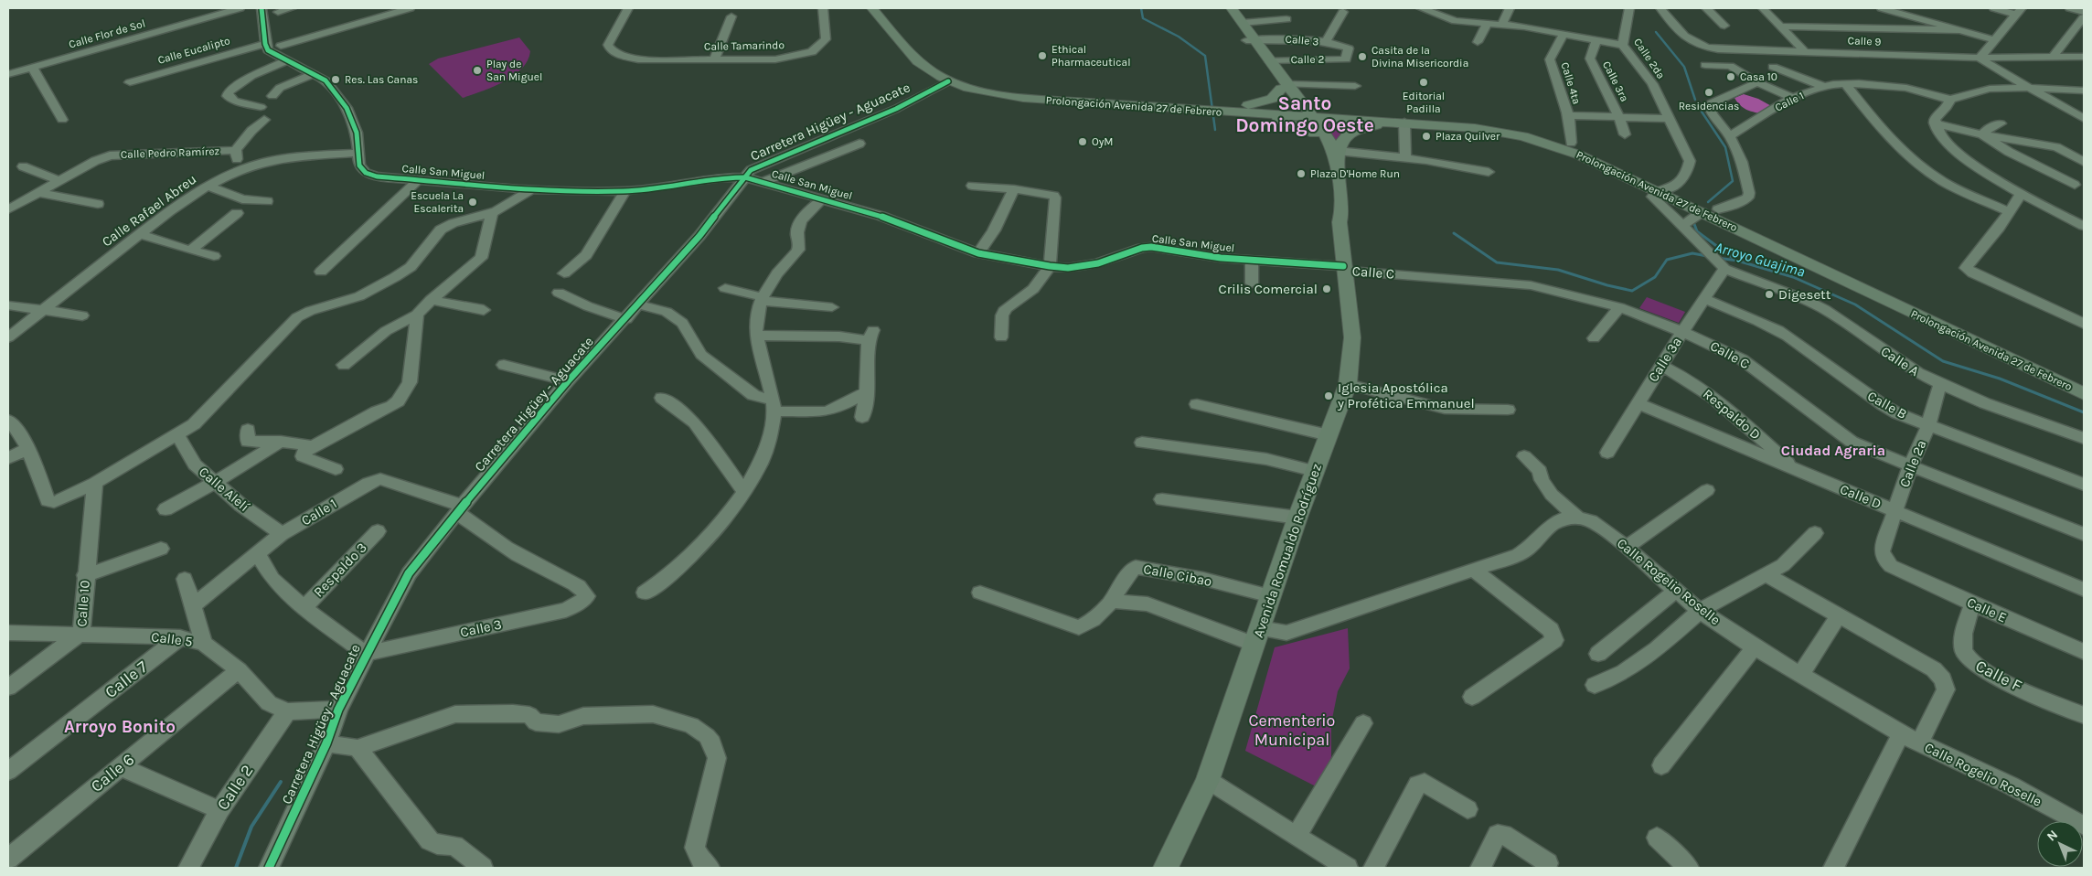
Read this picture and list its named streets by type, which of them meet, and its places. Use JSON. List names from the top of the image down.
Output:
{
  "streets": {
    "main road": ["Prolongación Avenida 27 de Febrero", "Avenida Romualdo Rodríguez"],
    "street": [
      "Calle Flor de Sol",
      "Calle 3",
      "Calle 9",
      "Calle Tamarindo",
      "Calle Eucalipto",
      "Calle 2da",
      "Calle 2",
      "Calle 3ra",
      "Calle 4ta",
      "Calle 1",
      "Carretera Higüey - Aguacate",
      "Calle Pedro Ramírez",
      "Calle San Miguel",
      "Calle Rafael Abreu",
      "Calle C",
      "Calle 3a",
      "Calle A",
      "Calle B",
      "Respaldo D",
      "Calle 2a",
      "Calle Alelí",
      "Calle D",
      "Respaldo 3",
      "Calle Cibao",
      "Calle Rogelio Roselle",
      "Calle 10",
      "Calle E",
      "Calle 5",
      "Calle F",
      "Calle 7",
      "Calle 6"
    ]
  },
  "crossings": [
    ["Calle 3", "Calle 2"],
    ["Calle 3", "Calle 1"],
    ["Calle 3", "Carretera Higüey - Aguacate"],
    ["Calle Eucalipto", "Calle San Miguel"],
    ["Calle 2", "Calle 5"],
    ["Calle 4ta", "Prolongación Avenida 27 de Febrero"],
    ["Calle 1", "Carretera Higüey - Aguacate"],
    ["Calle 1", "Calle Alelí"],
    ["Prolongación Avenida 27 de Febrero", "Carretera Higüey - Aguacate"],
    ["Prolongación Avenida 27 de Febrero", "Avenida Romualdo Rodríguez"],
    ["Carretera Higüey - Aguacate", "Calle San Miguel"],
    ["Carretera Higüey - Aguacate", "Calle 5"],
    ["Calle San Miguel", "Calle Rafael Abreu"],
    ["Calle San Miguel", "Calle C"],
    ["Calle San Miguel", "Avenida Romualdo Rodríguez"],
    ["Calle C", "Calle 3a"],
    ["Calle C", "Calle 2a"],
    ["Calle C", "Avenida Romualdo Rodríguez"],
    ["Calle 3a", "Calle A"],
    ["Calle 3a", "Calle B"],
    ["Calle 3a", "Respaldo D"],
    ["Calle 3a", "Calle D"],
    ["Calle A", "Calle 2a"],
    ["Calle B", "Calle 2a"],
    ["Respaldo D", "Calle D"],
    ["Calle 2a", "Calle D"],
    ["Calle 2a", "Calle E"],
    ["Avenida Romualdo Rodríguez", "Calle Cibao"],
    ["Calle 10", "Calle 5"],
    ["Calle E", "Calle F"],
    ["Calle 5", "Calle 7"],
    ["Calle 5", "Calle 6"]
  ],
  "districts": ["Santo Domingo Oeste", "Ciudad Agraria", "Arroyo Bonito"],
  "water": ["Arroyo Guajima"],
  "parks": ["Cementerio Municipal"],
  "places": [
    "Ethical Pharmaceutical",
    "Casita de la Divina Misericordia",
    "Play de San Miguel",
    "Casa 10",
    "Res. Las Canas",
    "Editorial Padilla",
    "Residencias",
    "Plaza Quilver",
    "OyM",
    "Plaza D'Home Run",
    "Escuela La Escalerita",
    "Crilis Comercial",
    "Digesett",
    "Iglesia Apostólica y Profética Emmanuel"
  ],
  "north": "top left"
}
